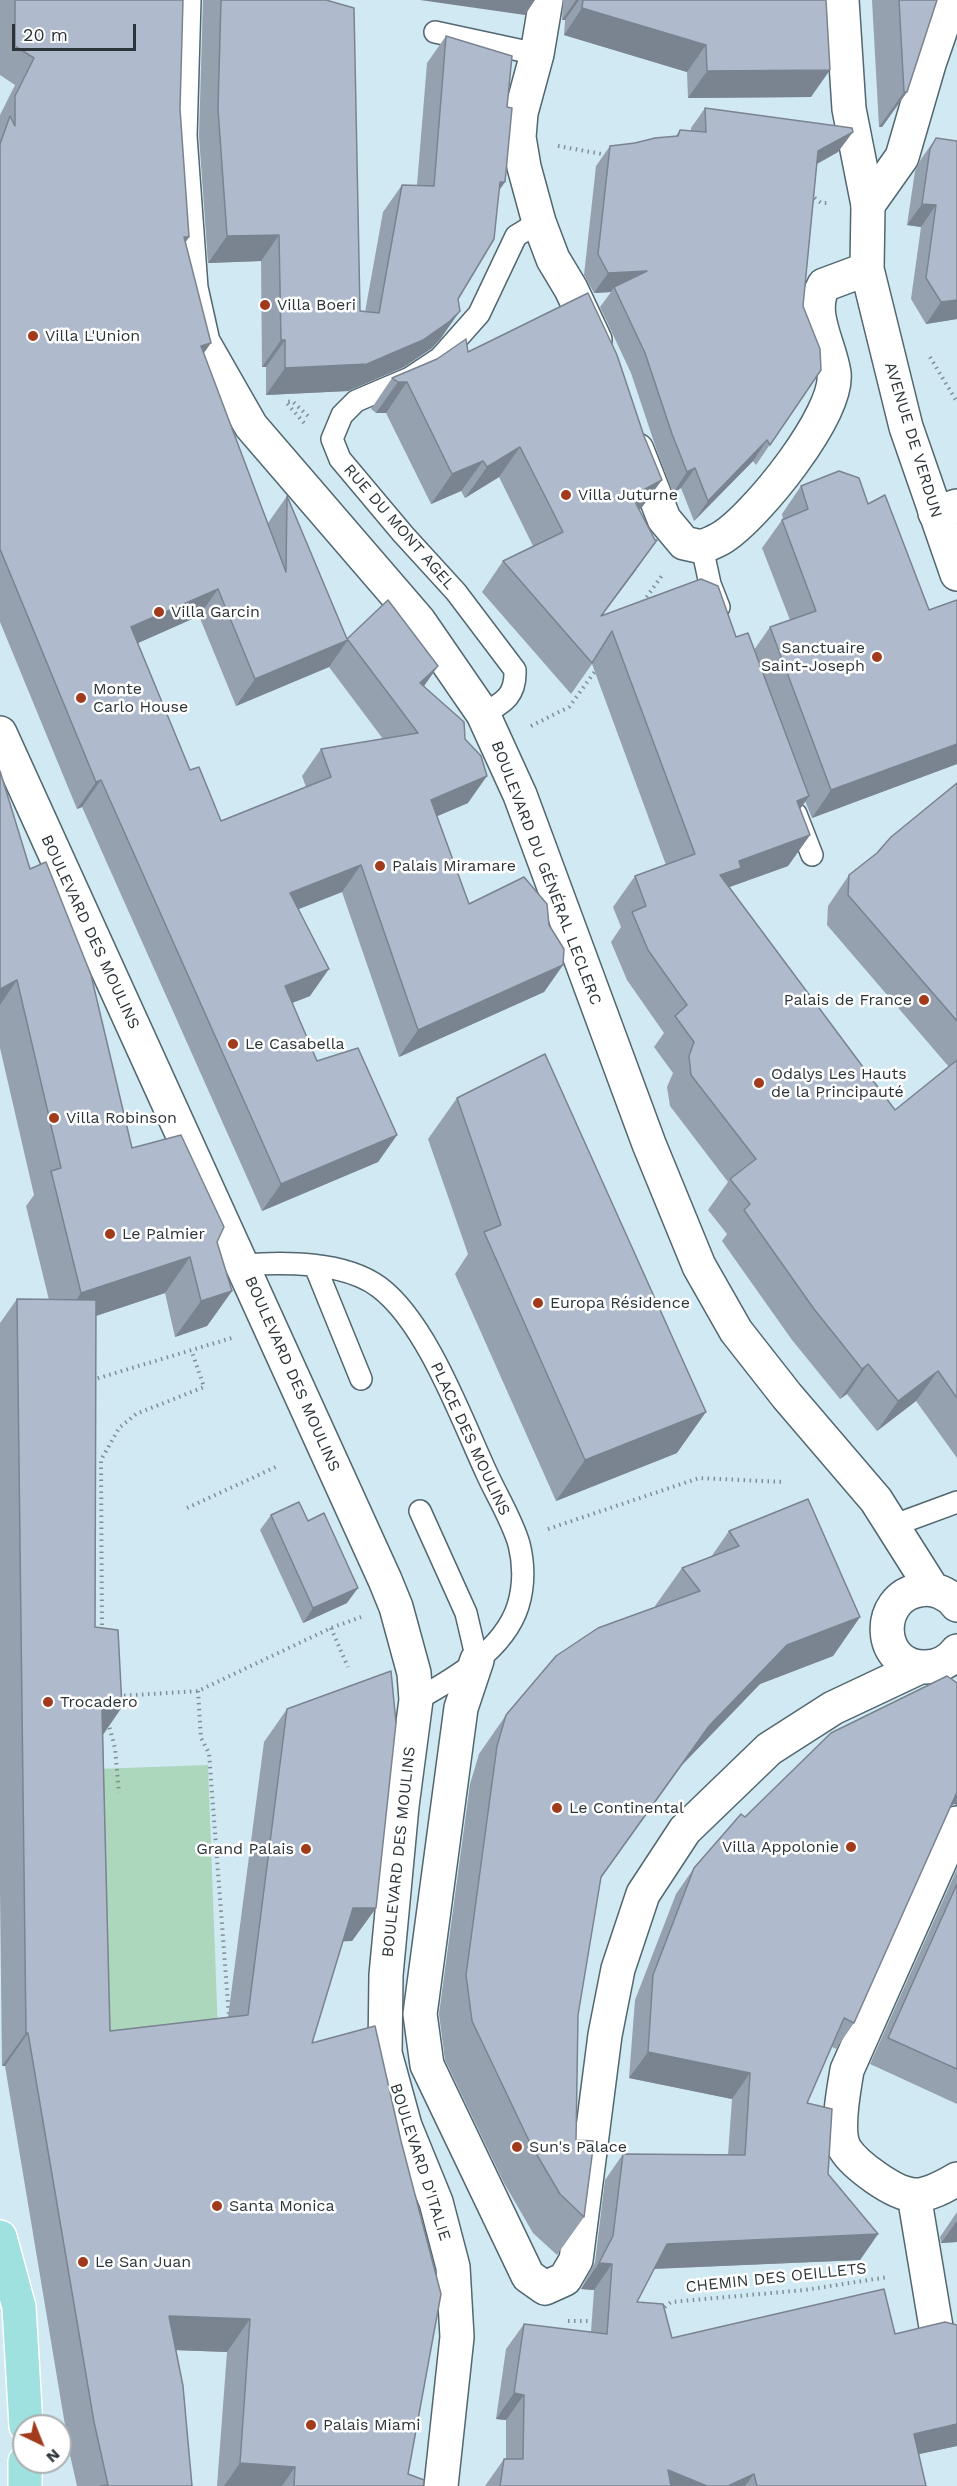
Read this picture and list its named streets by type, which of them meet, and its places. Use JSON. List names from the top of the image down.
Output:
{
  "streets": {
    "street": [
      "AVENUE DE VERDUN",
      "BOULEVARD DU GÉNÉRAL LECLERC",
      "BOULEVARD DES MOULINS",
      "BOULEVARD D'ITALIE"
    ],
    "lane": ["RUE DU MONT AGEL", "PLACE DES MOULINS"],
    "path": ["CHEMIN DES OEILLETS"]
  },
  "crossings": [
    ["RUE DU MONT AGEL", "BOULEVARD DU GÉNÉRAL LECLERC"],
    ["BOULEVARD DES MOULINS", "PLACE DES MOULINS"],
    ["BOULEVARD DES MOULINS", "BOULEVARD D'ITALIE"]
  ],
  "places": [
    "Villa Boeri",
    "Villa L'Union",
    "Villa Juturne",
    "Villa Garcin",
    "Sanctuaire Saint-Joseph",
    "Monte Carlo House",
    "Palais Miramare",
    "Palais de France",
    "Le Casabella",
    "Odalys Les Hauts de la Principauté",
    "Villa Robinson",
    "Le Palmier",
    "Europa Résidence",
    "Trocadero",
    "Le Continental",
    "Villa Appolonie",
    "Grand Palais",
    "Sun's Palace",
    "Santa Monica",
    "Le San Juan",
    "Palais Miami"
  ],
  "scale_bar": "20 m",
  "north": "bottom right"
}
